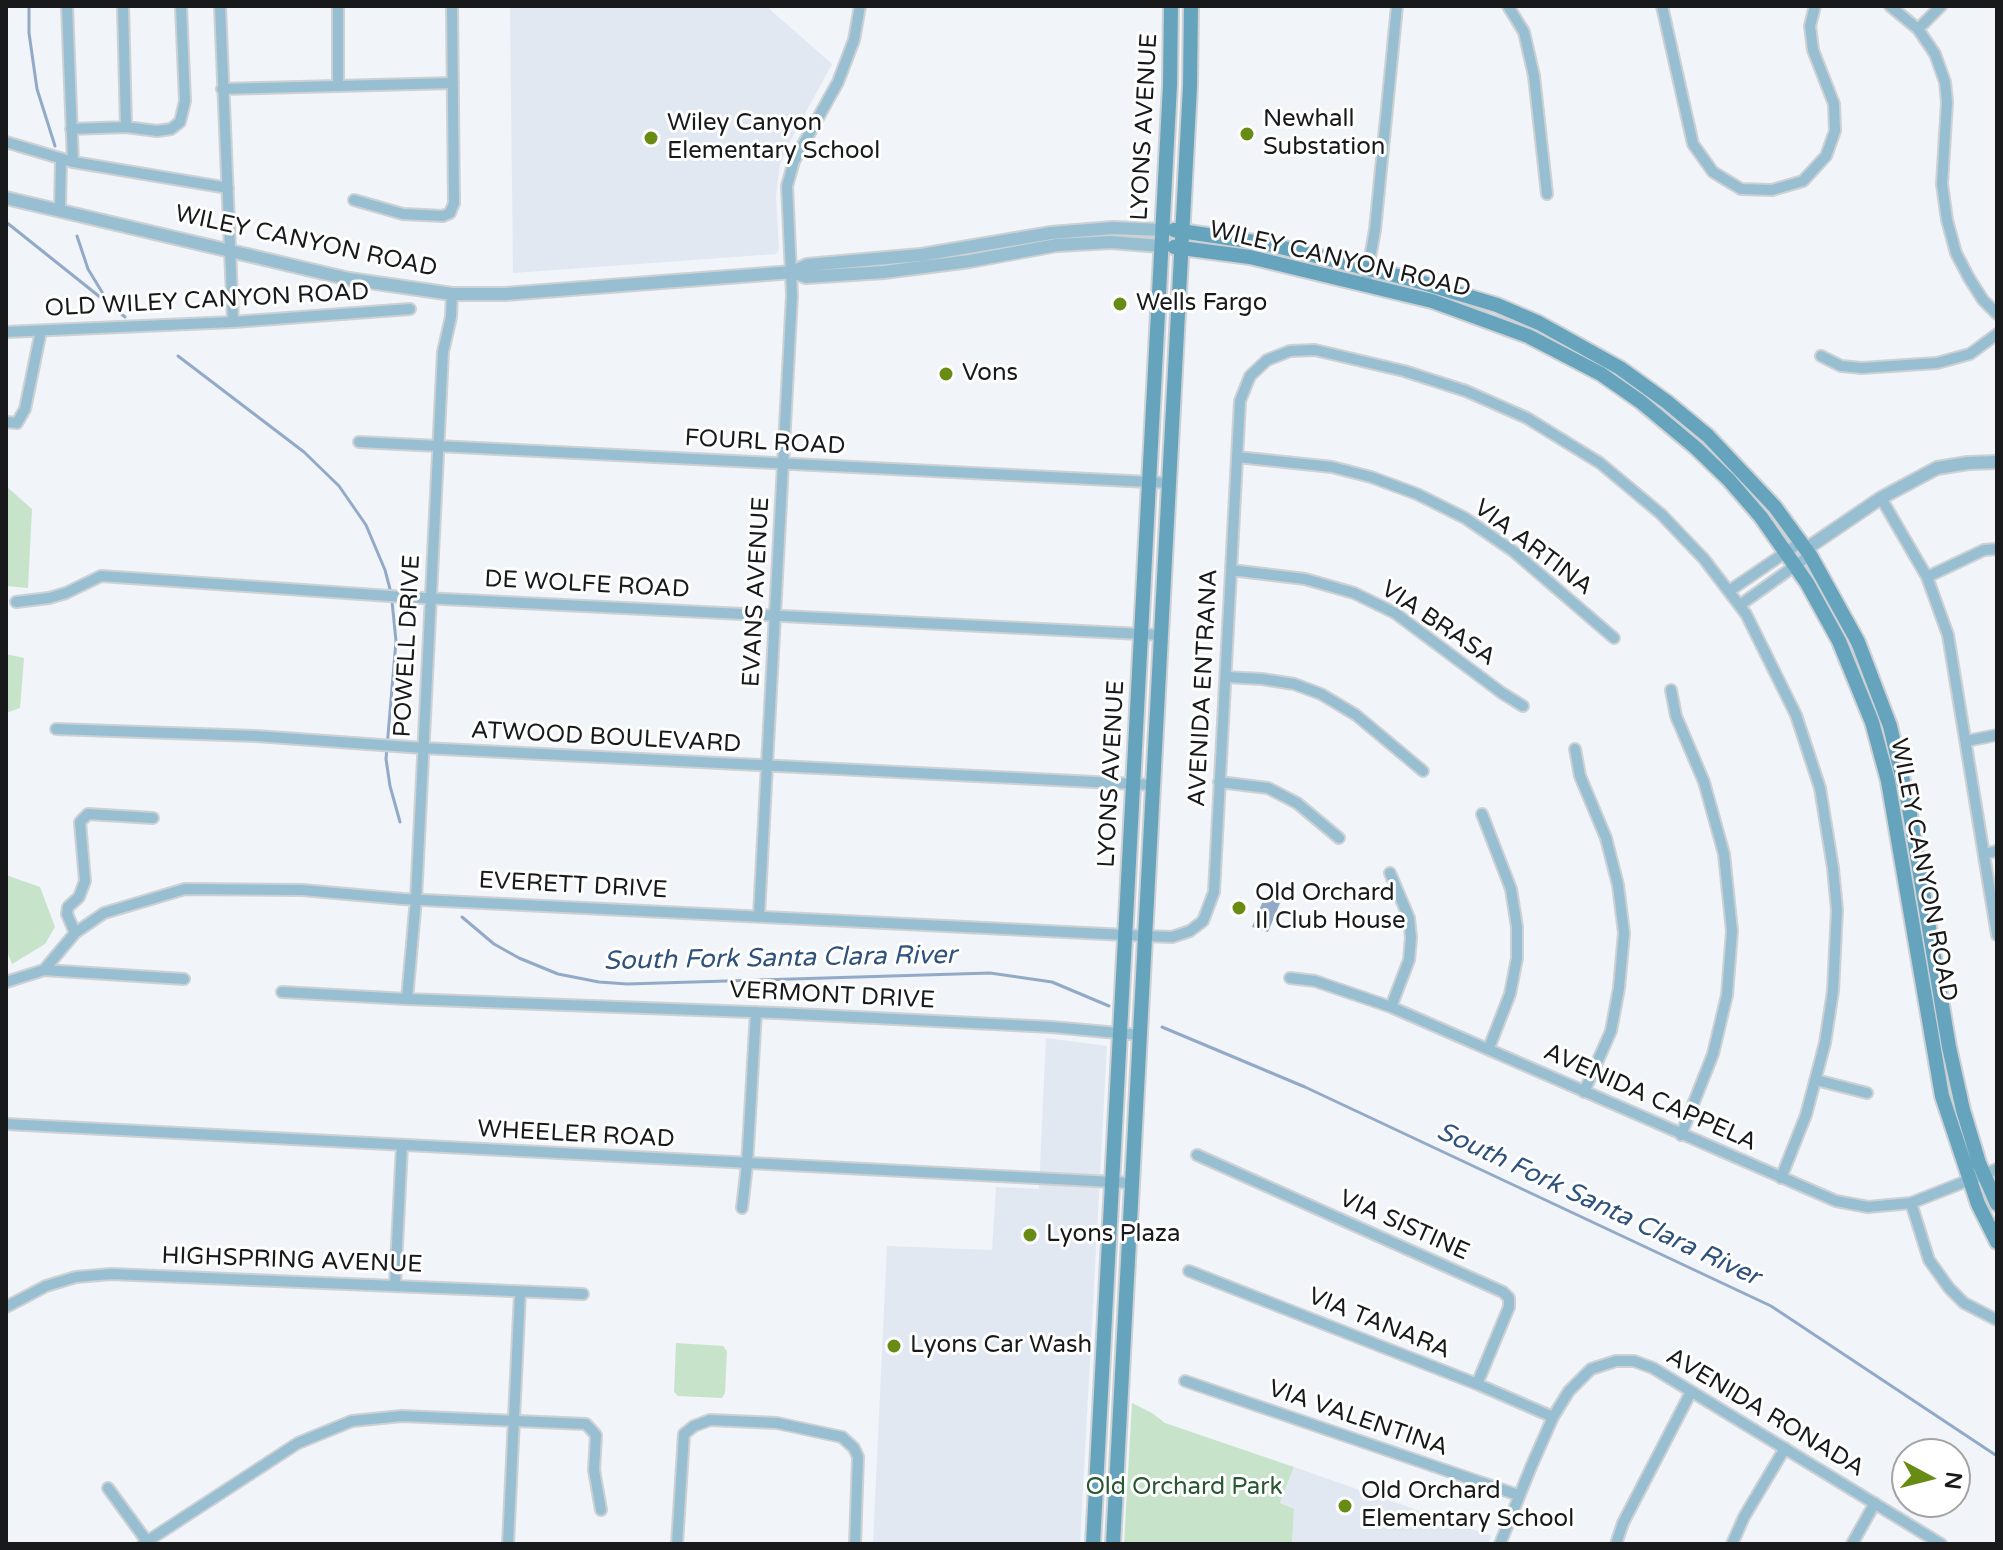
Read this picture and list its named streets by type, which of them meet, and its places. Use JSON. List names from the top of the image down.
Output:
{
  "streets": {
    "main road": ["LYONS AVENUE", "WILEY CANYON ROAD"],
    "street": [
      "OLD WILEY CANYON ROAD",
      "FOURL ROAD",
      "VIA ARTINA",
      "DE WOLFE ROAD",
      "EVANS AVENUE",
      "VIA BRASA",
      "POWELL DRIVE",
      "AVENIDA ENTRANA",
      "ATWOOD BOULEVARD",
      "EVERETT DRIVE",
      "VERMONT DRIVE",
      "AVENIDA CAPPELA",
      "WHEELER ROAD",
      "VIA SISTINE",
      "HIGHSPRING AVENUE",
      "VIA TANARA",
      "AVENIDA RONADA",
      "VIA VALENTINA"
    ]
  },
  "crossings": [
    ["LYONS AVENUE", "WILEY CANYON ROAD"],
    ["LYONS AVENUE", "FOURL ROAD"],
    ["LYONS AVENUE", "DE WOLFE ROAD"],
    ["LYONS AVENUE", "AVENIDA ENTRANA"],
    ["LYONS AVENUE", "ATWOOD BOULEVARD"],
    ["LYONS AVENUE", "EVERETT DRIVE"],
    ["LYONS AVENUE", "VERMONT DRIVE"],
    ["LYONS AVENUE", "WHEELER ROAD"],
    ["WILEY CANYON ROAD", "EVANS AVENUE"],
    ["WILEY CANYON ROAD", "POWELL DRIVE"],
    ["WILEY CANYON ROAD", "AVENIDA CAPPELA"],
    ["FOURL ROAD", "EVANS AVENUE"],
    ["FOURL ROAD", "POWELL DRIVE"],
    ["VIA ARTINA", "AVENIDA ENTRANA"],
    ["DE WOLFE ROAD", "EVANS AVENUE"],
    ["DE WOLFE ROAD", "POWELL DRIVE"],
    ["EVANS AVENUE", "ATWOOD BOULEVARD"],
    ["EVANS AVENUE", "EVERETT DRIVE"],
    ["VIA BRASA", "AVENIDA ENTRANA"],
    ["POWELL DRIVE", "ATWOOD BOULEVARD"],
    ["POWELL DRIVE", "EVERETT DRIVE"],
    ["POWELL DRIVE", "VERMONT DRIVE"],
    ["AVENIDA ENTRANA", "EVERETT DRIVE"],
    ["VIA SISTINE", "VIA TANARA"],
    ["VIA TANARA", "AVENIDA RONADA"]
  ],
  "water": ["South Fork Santa Clara River"],
  "parks": ["Old Orchard Park"],
  "places": [
    "Newhall Substation",
    "Wiley Canyon Elementary School",
    "Wells Fargo",
    "Vons",
    "Old Orchard II Club House",
    "Lyons Plaza",
    "Lyons Car Wash",
    "Old Orchard Elementary School"
  ],
  "north": "right"
}
